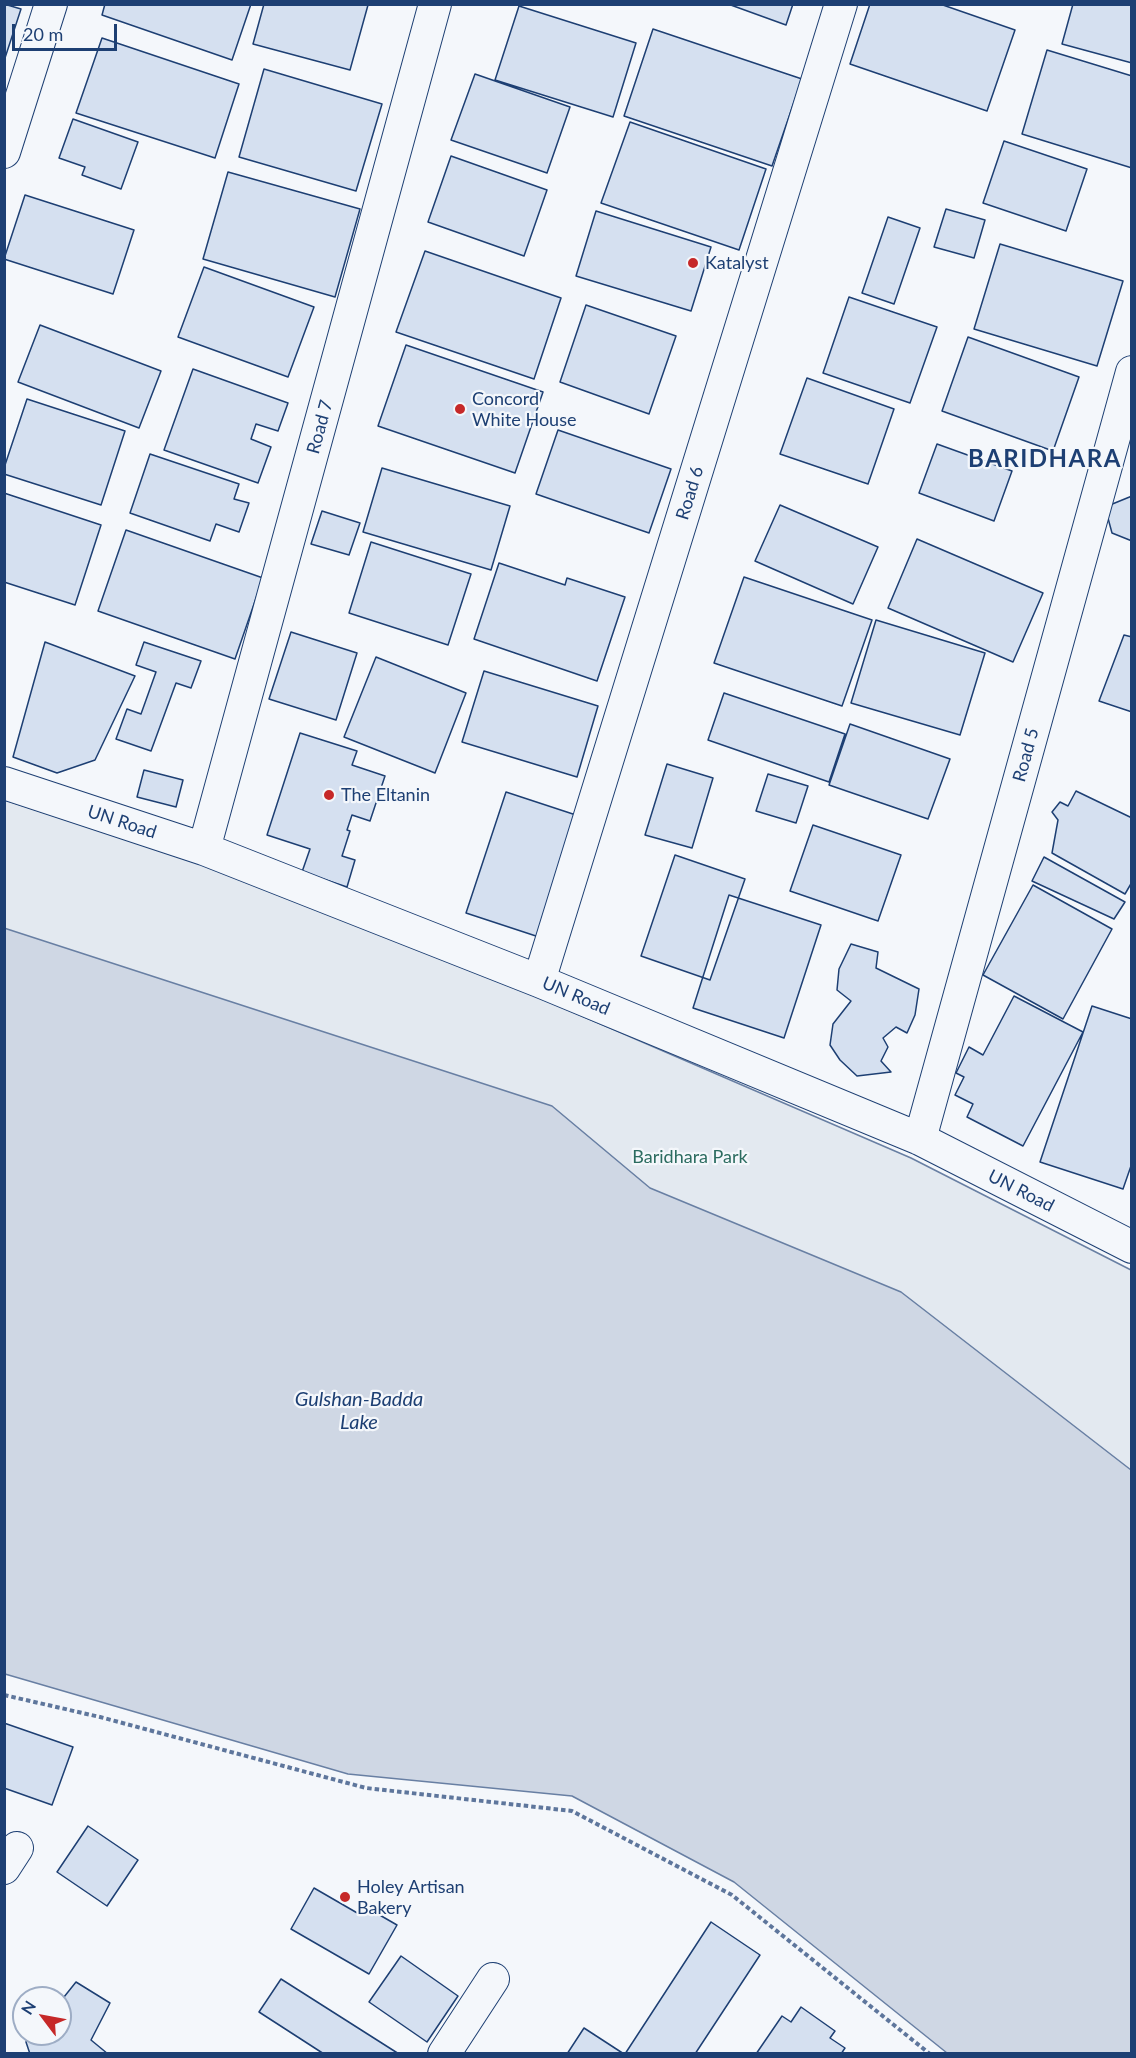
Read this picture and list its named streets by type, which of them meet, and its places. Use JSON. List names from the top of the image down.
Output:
{
  "streets": {
    "street": [
      "Road 7",
      "Road 6",
      "Road 5",
      "UN Road"
    ]
  },
  "crossings": [
    ["Road 7", "UN Road"],
    ["Road 6", "UN Road"],
    ["Road 5", "UN Road"]
  ],
  "districts": ["BARIDHARA"],
  "water": ["Gulshan-Badda Lake"],
  "parks": ["Baridhara Park"],
  "places": [
    "Katalyst",
    "Concord White House",
    "The Eltanin",
    "Holey Artisan Bakery"
  ],
  "scale_bar": "20 m",
  "north": "top left"
}
